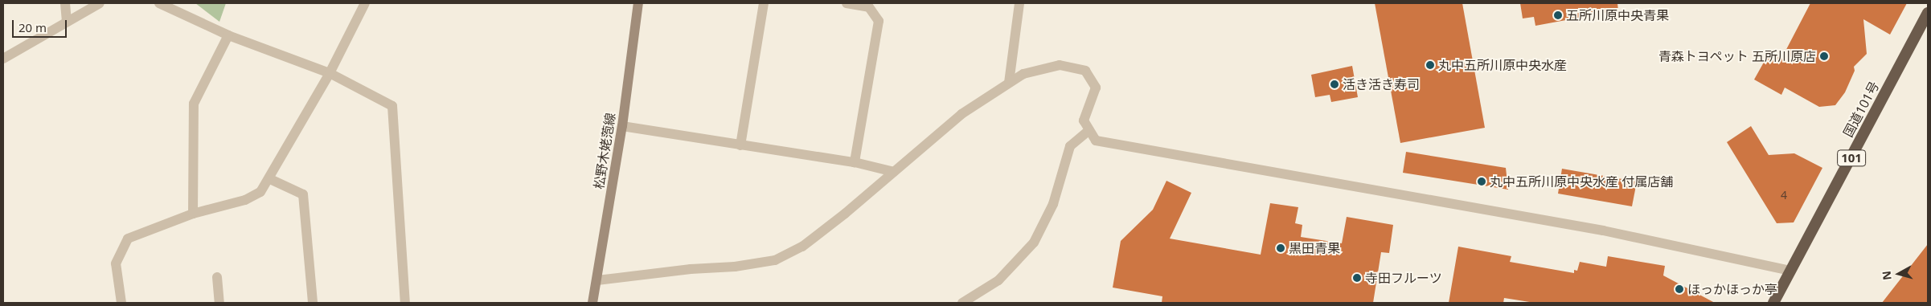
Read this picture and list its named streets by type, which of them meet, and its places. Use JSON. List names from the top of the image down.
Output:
{
  "streets": {
    "highway": ["国道101号", "101"],
    "main road": ["松野木姥萢線"]
  },
  "places": [
    "五所川原中央青果",
    "青森トヨペット 五所川原店",
    "丸中五所川原中央水産",
    "活き活き寿司",
    "丸中五所川原中央水産 付属店舗",
    "黒田青果",
    "寺田フルーツ",
    "ほっかほっか亭"
  ],
  "house_numbers": ["4"],
  "scale_bar": "20 m",
  "north": "left"
}
